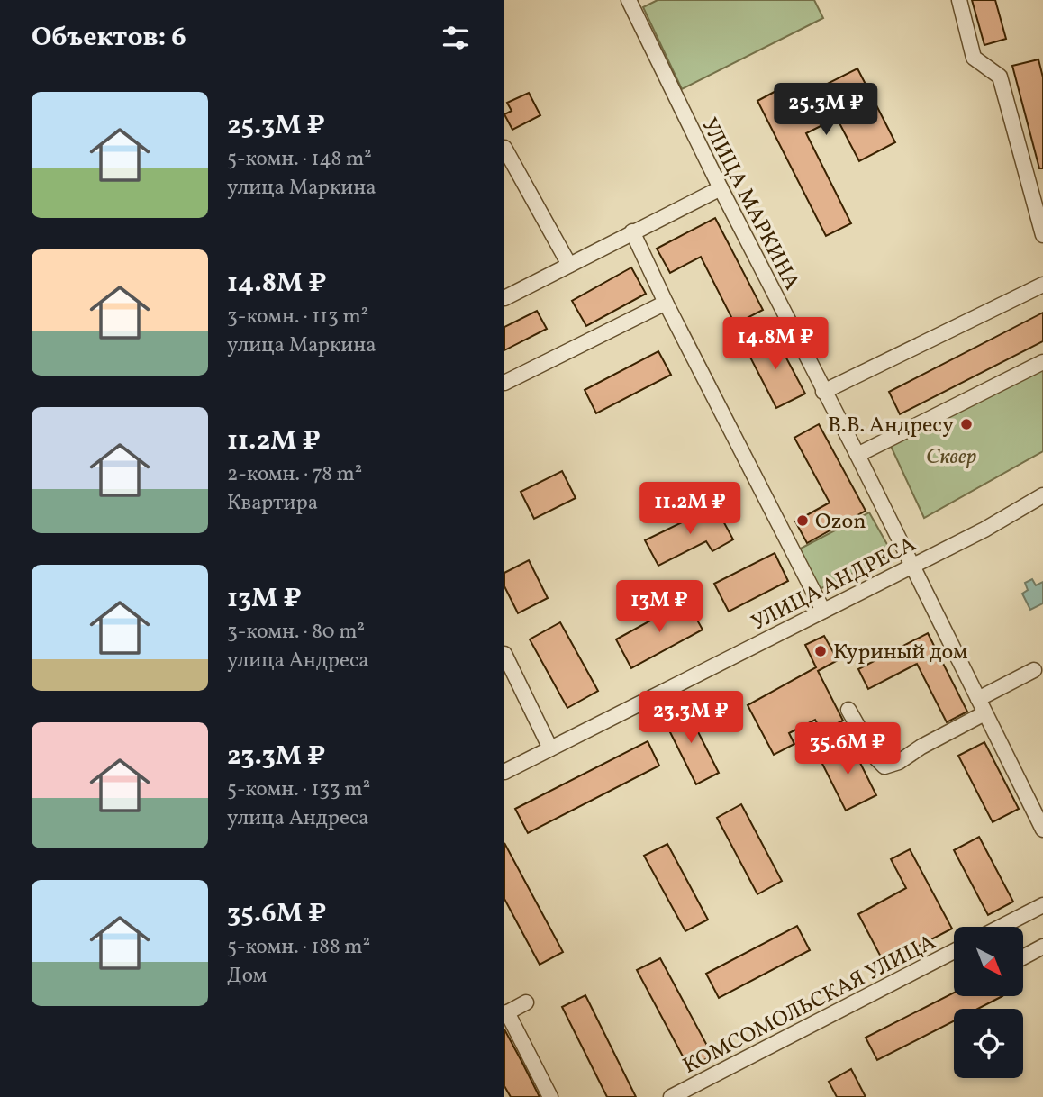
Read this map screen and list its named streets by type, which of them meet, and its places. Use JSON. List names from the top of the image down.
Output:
{
  "streets": {
    "street": ["УЛИЦА МАРКИНА", "УЛИЦА АНДРЕСА", "КОМСОМОЛЬСКАЯ УЛИЦА"]
  },
  "crossings": [
    ["УЛИЦА МАРКИНА", "УЛИЦА АНДРЕСА"]
  ],
  "parks": ["Сквер"],
  "places": ["В.В. Андресу", "Ozon", "Куриный дом"],
  "north": "bottom right",
  "page": {
    "heading": "Объектов: 6",
    "list": [
      {
        "name": "25.3M ₽",
        "note": "5-комн. · 148 m² · улица Маркина"
      },
      {
        "name": "14.8M ₽",
        "note": "3-комн. · 113 m² · улица Маркина"
      },
      {
        "name": "11.2M ₽",
        "note": "2-комн. · 78 m² · Квартира"
      },
      {
        "name": "13M ₽",
        "note": "3-комн. · 80 m² · улица Андреса"
      },
      {
        "name": "23.3M ₽",
        "note": "5-комн. · 133 m² · улица Андреса"
      },
      {
        "name": "35.6M ₽",
        "note": "5-комн. · 188 m² · Дом"
      }
    ],
    "price": [
      "25.3M ₽",
      "14.8M ₽",
      "11.2M ₽",
      "13M ₽",
      "23.3M ₽",
      "35.6M ₽"
    ]
  }
}
